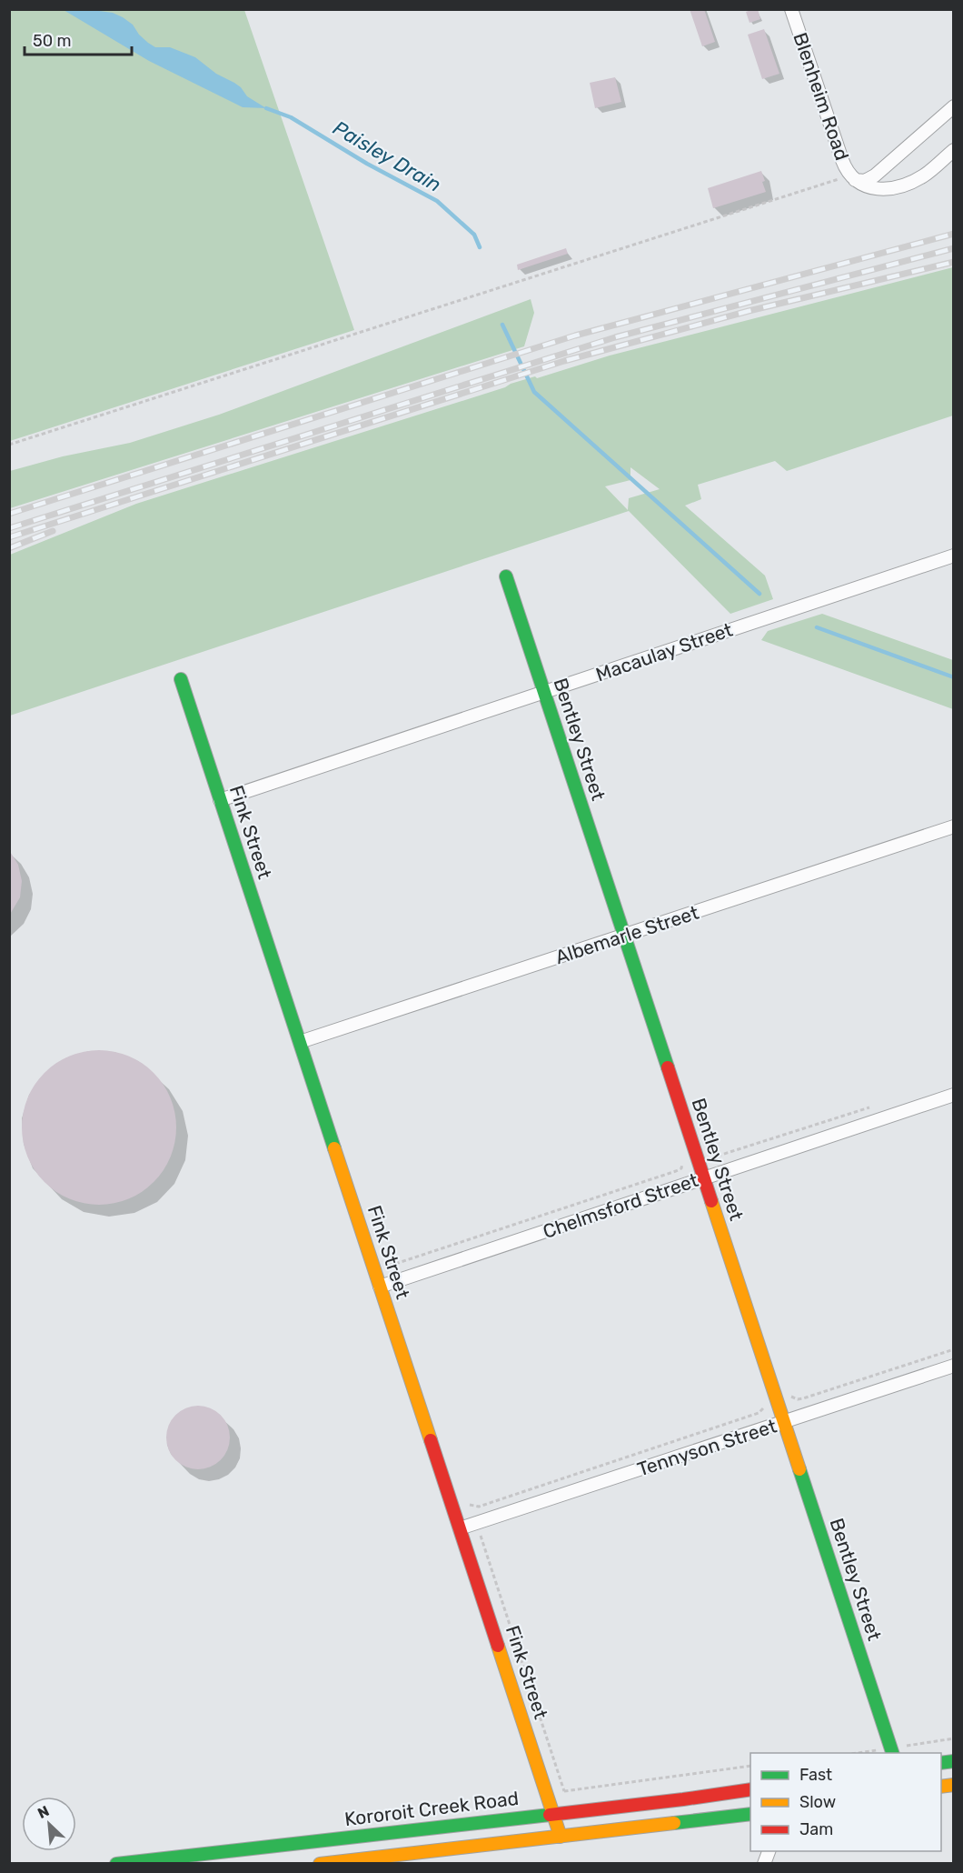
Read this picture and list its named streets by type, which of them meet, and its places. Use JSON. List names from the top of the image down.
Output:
{
  "streets": {
    "street": [
      "Blenheim Road",
      "Macaulay Street",
      "Bentley Street",
      "Fink Street",
      "Albemarle Street",
      "Chelmsford Street",
      "Tennyson Street",
      "Kororoit Creek Road"
    ]
  },
  "crossings": [
    ["Macaulay Street", "Bentley Street"],
    ["Macaulay Street", "Fink Street"],
    ["Bentley Street", "Albemarle Street"],
    ["Bentley Street", "Chelmsford Street"],
    ["Bentley Street", "Tennyson Street"],
    ["Fink Street", "Albemarle Street"],
    ["Fink Street", "Chelmsford Street"],
    ["Fink Street", "Tennyson Street"],
    ["Fink Street", "Kororoit Creek Road"]
  ],
  "water": ["Paisley Drain"],
  "legend": ["Fast", "Slow", "Jam"],
  "scale_bar": "50 m",
  "north": "top left"
}
